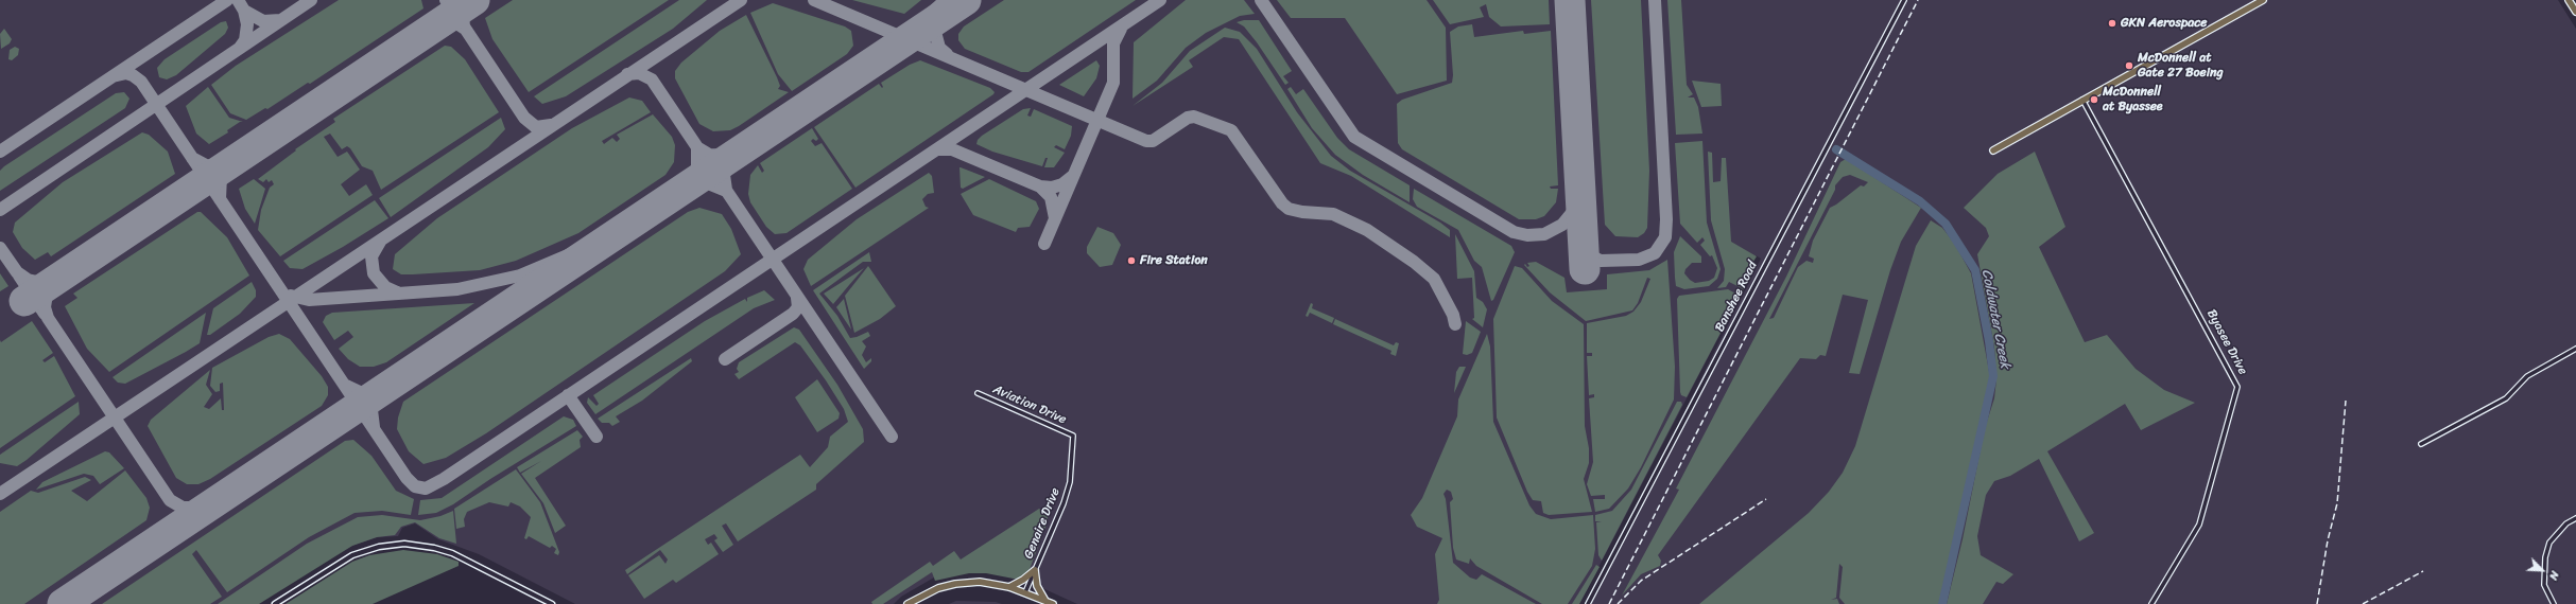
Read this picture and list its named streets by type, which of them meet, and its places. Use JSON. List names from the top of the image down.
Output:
{
  "streets": {
    "street": [
      "Banshee Road",
      "Byasee Drive",
      "Aviation Drive",
      "Genaire Drive"
    ]
  },
  "crossings": [
    ["Aviation Drive", "Genaire Drive"]
  ],
  "water": ["Coldwater Creek"],
  "places": [
    "GKN Aerospace",
    "McDonnell at Gate 27 Boeing",
    "McDonnell at Byassee",
    "Fire Station"
  ],
  "north": "bottom right"
}
